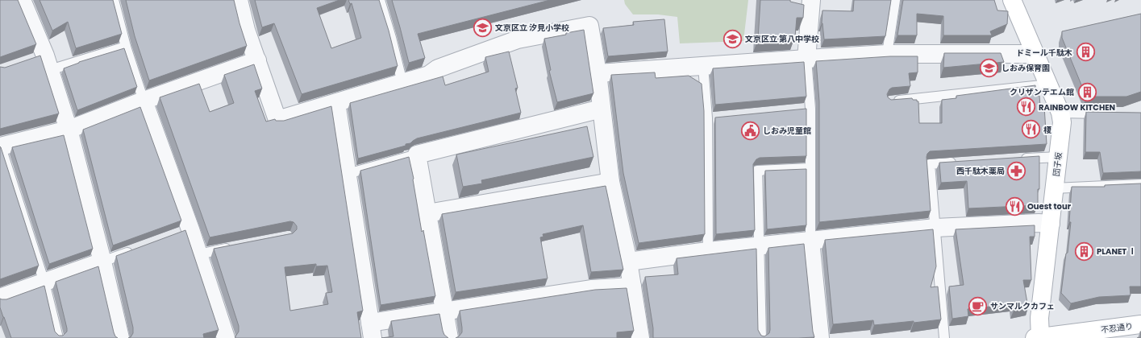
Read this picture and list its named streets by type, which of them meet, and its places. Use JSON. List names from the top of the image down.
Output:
{
  "streets": {
    "main road": ["団子坂", "不忍通り"]
  },
  "crossings": [
    ["団子坂", "不忍通り"]
  ],
  "places": {
    "school or university": ["文京区立 汐見小学校", "文京区立 第八中学校", "しおみ保育園"],
    "building": ["ドミール千駄木", "クリザンテエム館", "PLANET Ⅰ"],
    "restaurant": ["RAINBOW KITCHEN", "榎", "Ouest tour"],
    "public building": ["しおみ児童館"],
    "pharmacy": ["西千駄木薬局"],
    "cafe": ["サンマルクカフェ"]
  }
}
